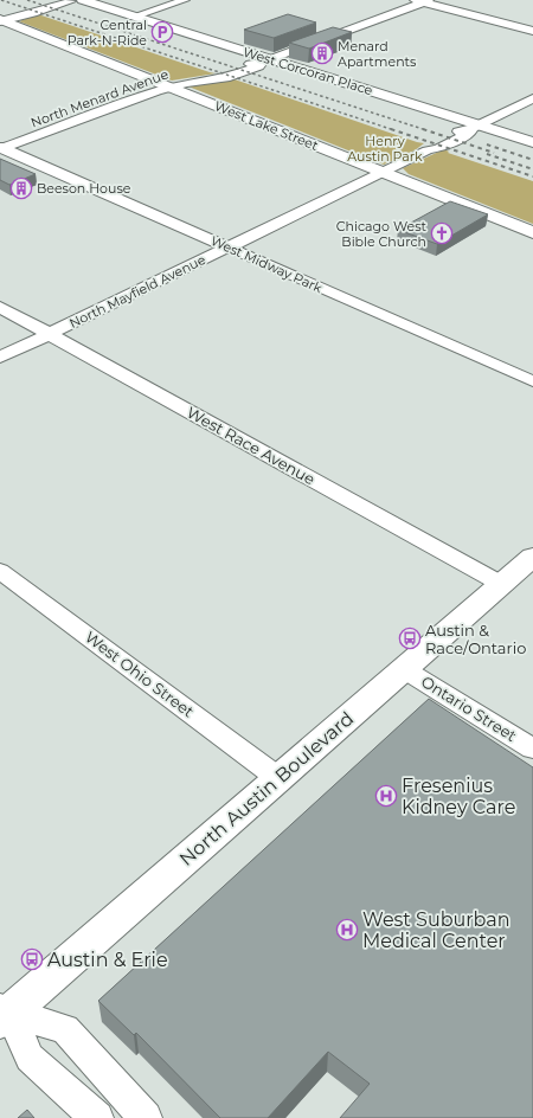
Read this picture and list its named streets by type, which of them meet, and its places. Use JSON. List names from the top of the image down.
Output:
{
  "streets": {
    "street": [
      "West Corcoran Place",
      "North Menard Avenue",
      "West Lake Street",
      "West Midway Park",
      "North Mayfield Avenue",
      "West Race Avenue",
      "West Ohio Street",
      "Ontario Street",
      "North Austin Boulevard"
    ]
  },
  "crossings": [
    ["West Corcoran Place", "North Menard Avenue"],
    ["West Corcoran Place", "North Mayfield Avenue"],
    ["North Menard Avenue", "West Lake Street"],
    ["North Menard Avenue", "West Midway Park"],
    ["West Lake Street", "North Mayfield Avenue"],
    ["West Midway Park", "North Mayfield Avenue"],
    ["North Mayfield Avenue", "West Race Avenue"],
    ["West Race Avenue", "North Austin Boulevard"],
    ["West Ohio Street", "North Austin Boulevard"],
    ["Ontario Street", "North Austin Boulevard"]
  ],
  "parks": ["Henry Austin Park"],
  "places": {
    "parking": ["Central Park-N-Ride"],
    "building": ["Menard Apartments", "Beeson House"],
    "church": ["Chicago West Bible Church"],
    "bus stop": ["Austin & Race/Ontario", "Austin & Erie"],
    "hospital": ["Fresenius Kidney Care", "West Suburban Medical Center"]
  }
}
